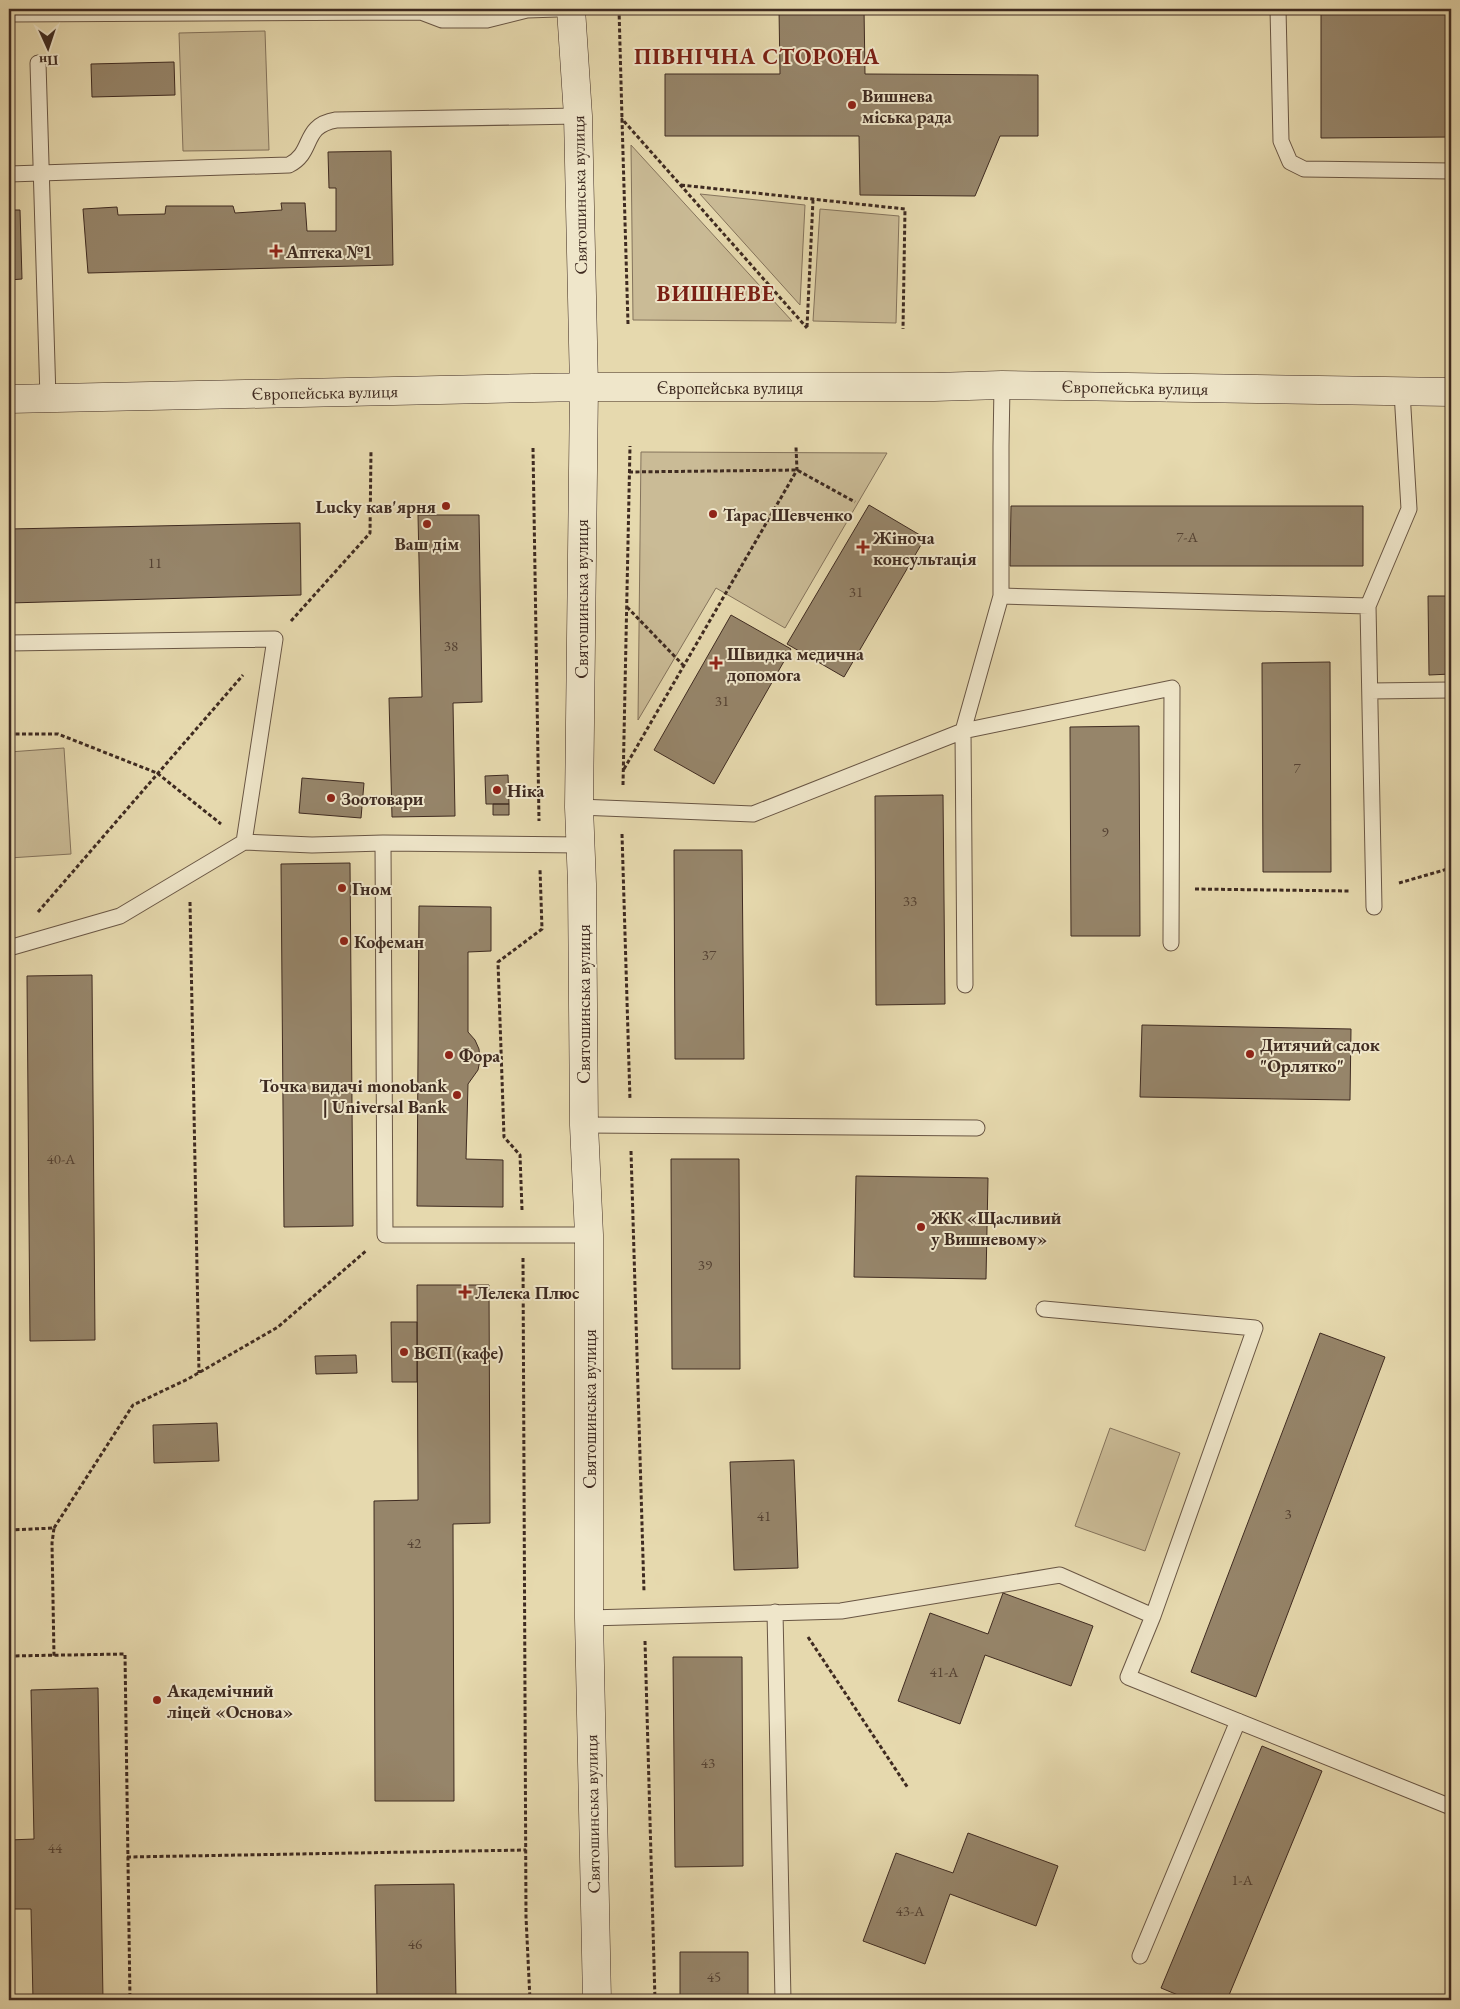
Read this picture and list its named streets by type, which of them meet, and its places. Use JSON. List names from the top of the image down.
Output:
{
  "streets": {
    "street": ["Святошинська вулиця", "Європейська вулиця"]
  },
  "crossings": [
    ["Святошинська вулиця", "Європейська вулиця"]
  ],
  "districts": ["ПІВНІЧНА СТОРОНА", "ВИШНЕВЕ"],
  "places": {
    "other": [
      "Вишнева міська рада",
      "Lucky кав'ярня",
      "Тарас Шевченко",
      "Ваш дім",
      "Ніка",
      "Зоотовари",
      "Гном",
      "Кофеман",
      "Дитячий садок \"Орлятко\"",
      "Фора",
      "Точка видачі monobank | Universal Bank",
      "ЖК «Щасливий у Вишневому»",
      "ВСП (кафе)",
      "Академічний ліцей «Основа»"
    ],
    "health": [
      "Аптека №1",
      "Жіноча консультація",
      "Швидка медична допомога",
      "Лелека Плюс"
    ]
  },
  "house_numbers": [
    "7-А",
    "11",
    "31",
    "38",
    "31",
    "7",
    "9",
    "33",
    "37",
    "40-А",
    "39",
    "3",
    "41",
    "42",
    "41-А",
    "43",
    "44",
    "1-А",
    "43-А",
    "46",
    "45"
  ],
  "north": "bottom"
}
